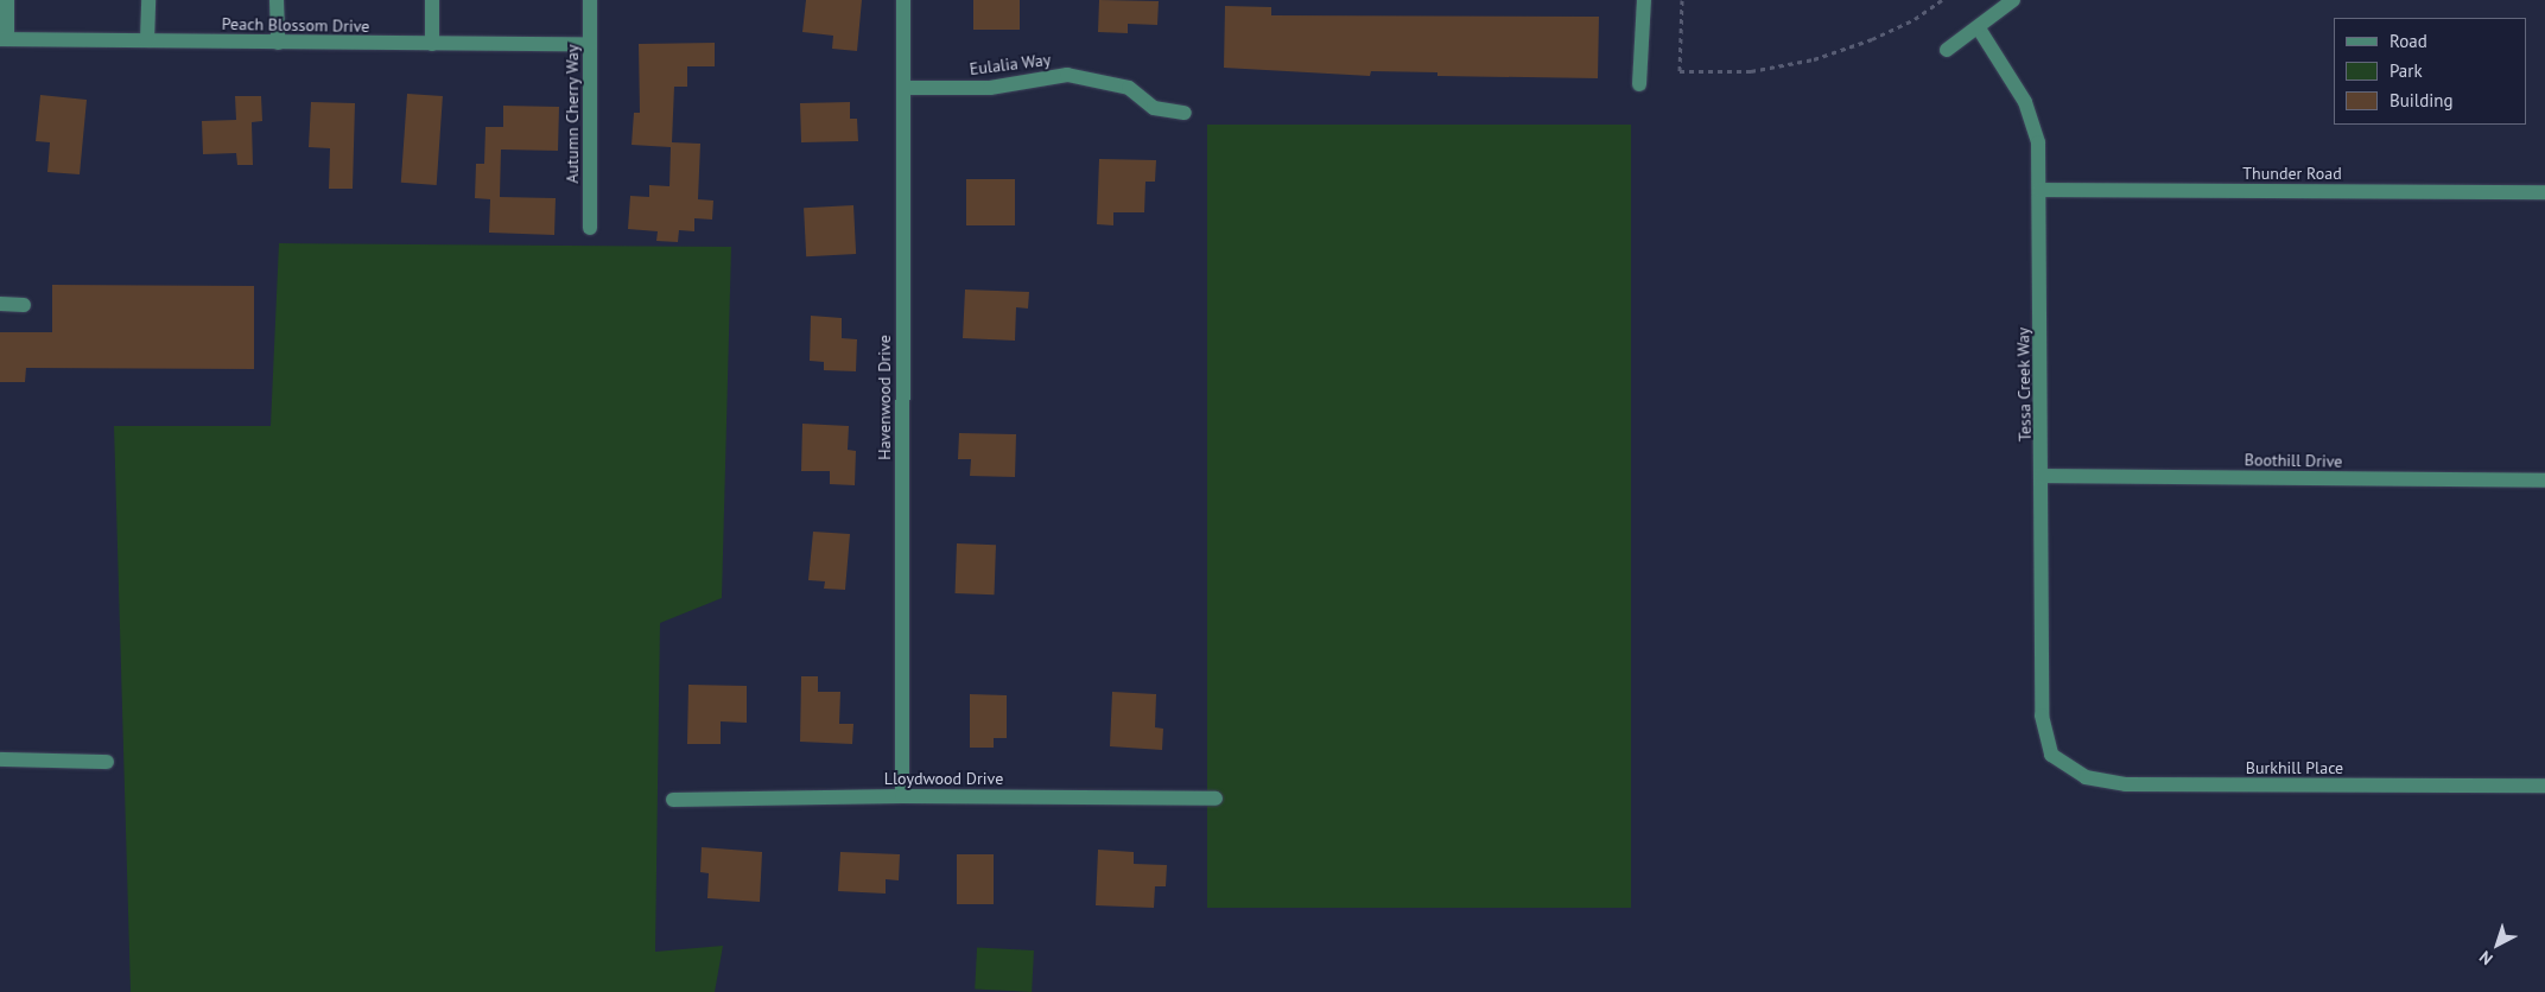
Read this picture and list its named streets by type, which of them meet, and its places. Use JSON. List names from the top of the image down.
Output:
{
  "streets": {
    "street": [
      "Peach Blossom Drive",
      "Eulalia Way",
      "Autumn Cherry Way",
      "Thunder Road",
      "Tessa Creek Way",
      "Havenwood Drive",
      "Boothill Drive",
      "Burkhill Place",
      "Lloydwood Drive"
    ]
  },
  "crossings": [
    ["Peach Blossom Drive", "Autumn Cherry Way"],
    ["Eulalia Way", "Havenwood Drive"],
    ["Thunder Road", "Tessa Creek Way"],
    ["Tessa Creek Way", "Boothill Drive"],
    ["Tessa Creek Way", "Burkhill Place"],
    ["Havenwood Drive", "Lloydwood Drive"]
  ],
  "legend": ["Road", "Park", "Building"],
  "north": "bottom left"
}
